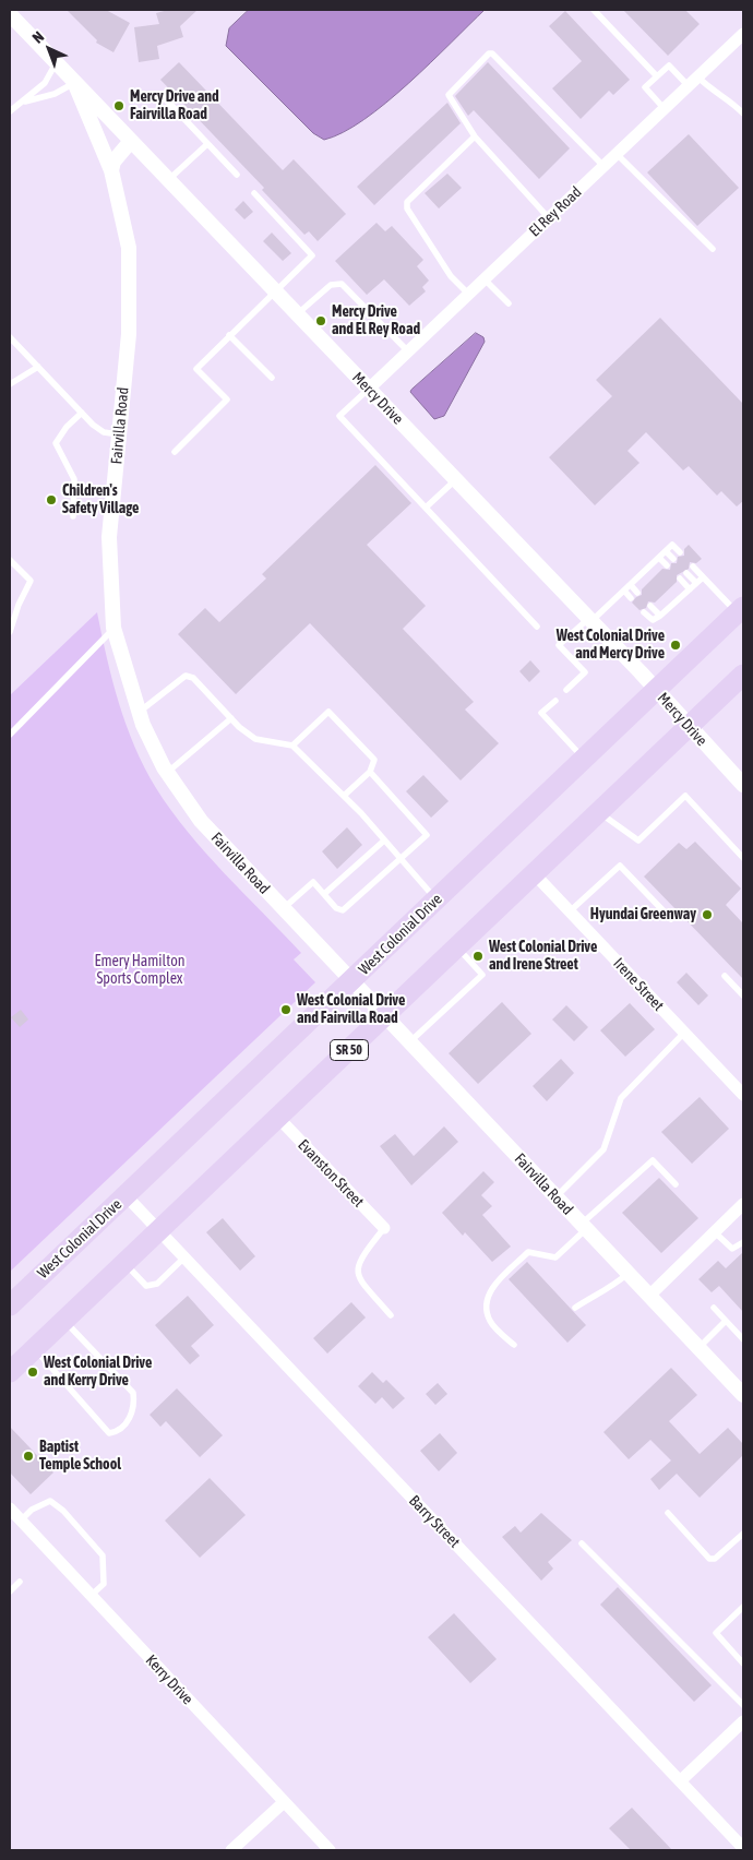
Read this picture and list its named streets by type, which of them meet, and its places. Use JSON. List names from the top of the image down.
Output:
{
  "streets": {
    "highway": ["West Colonial Drive", "SR 50"],
    "street": [
      "El Rey Road",
      "Mercy Drive",
      "Fairvilla Road",
      "Irene Street",
      "Evanston Street",
      "Barry Street",
      "Kerry Drive"
    ]
  },
  "crossings": [
    ["El Rey Road", "Mercy Drive"],
    ["Mercy Drive", "Fairvilla Road"],
    ["Mercy Drive", "West Colonial Drive"],
    ["Mercy Drive", "SR 50"],
    ["Fairvilla Road", "West Colonial Drive"],
    ["Fairvilla Road", "SR 50"],
    ["West Colonial Drive", "Barry Street"],
    ["Irene Street", "SR 50"],
    ["SR 50", "Evanston Street"],
    ["SR 50", "Barry Street"]
  ],
  "parks": ["Emery Hamilton Sports Complex"],
  "places": [
    "Mercy Drive and Fairvilla Road",
    "Mercy Drive and El Rey Road",
    "Children's Safety Village",
    "West Colonial Drive and Mercy Drive",
    "Hyundai Greenway",
    "West Colonial Drive and Irene Street",
    "West Colonial Drive and Fairvilla Road",
    "West Colonial Drive and Kerry Drive",
    "Baptist Temple School"
  ],
  "north": "top left"
}
